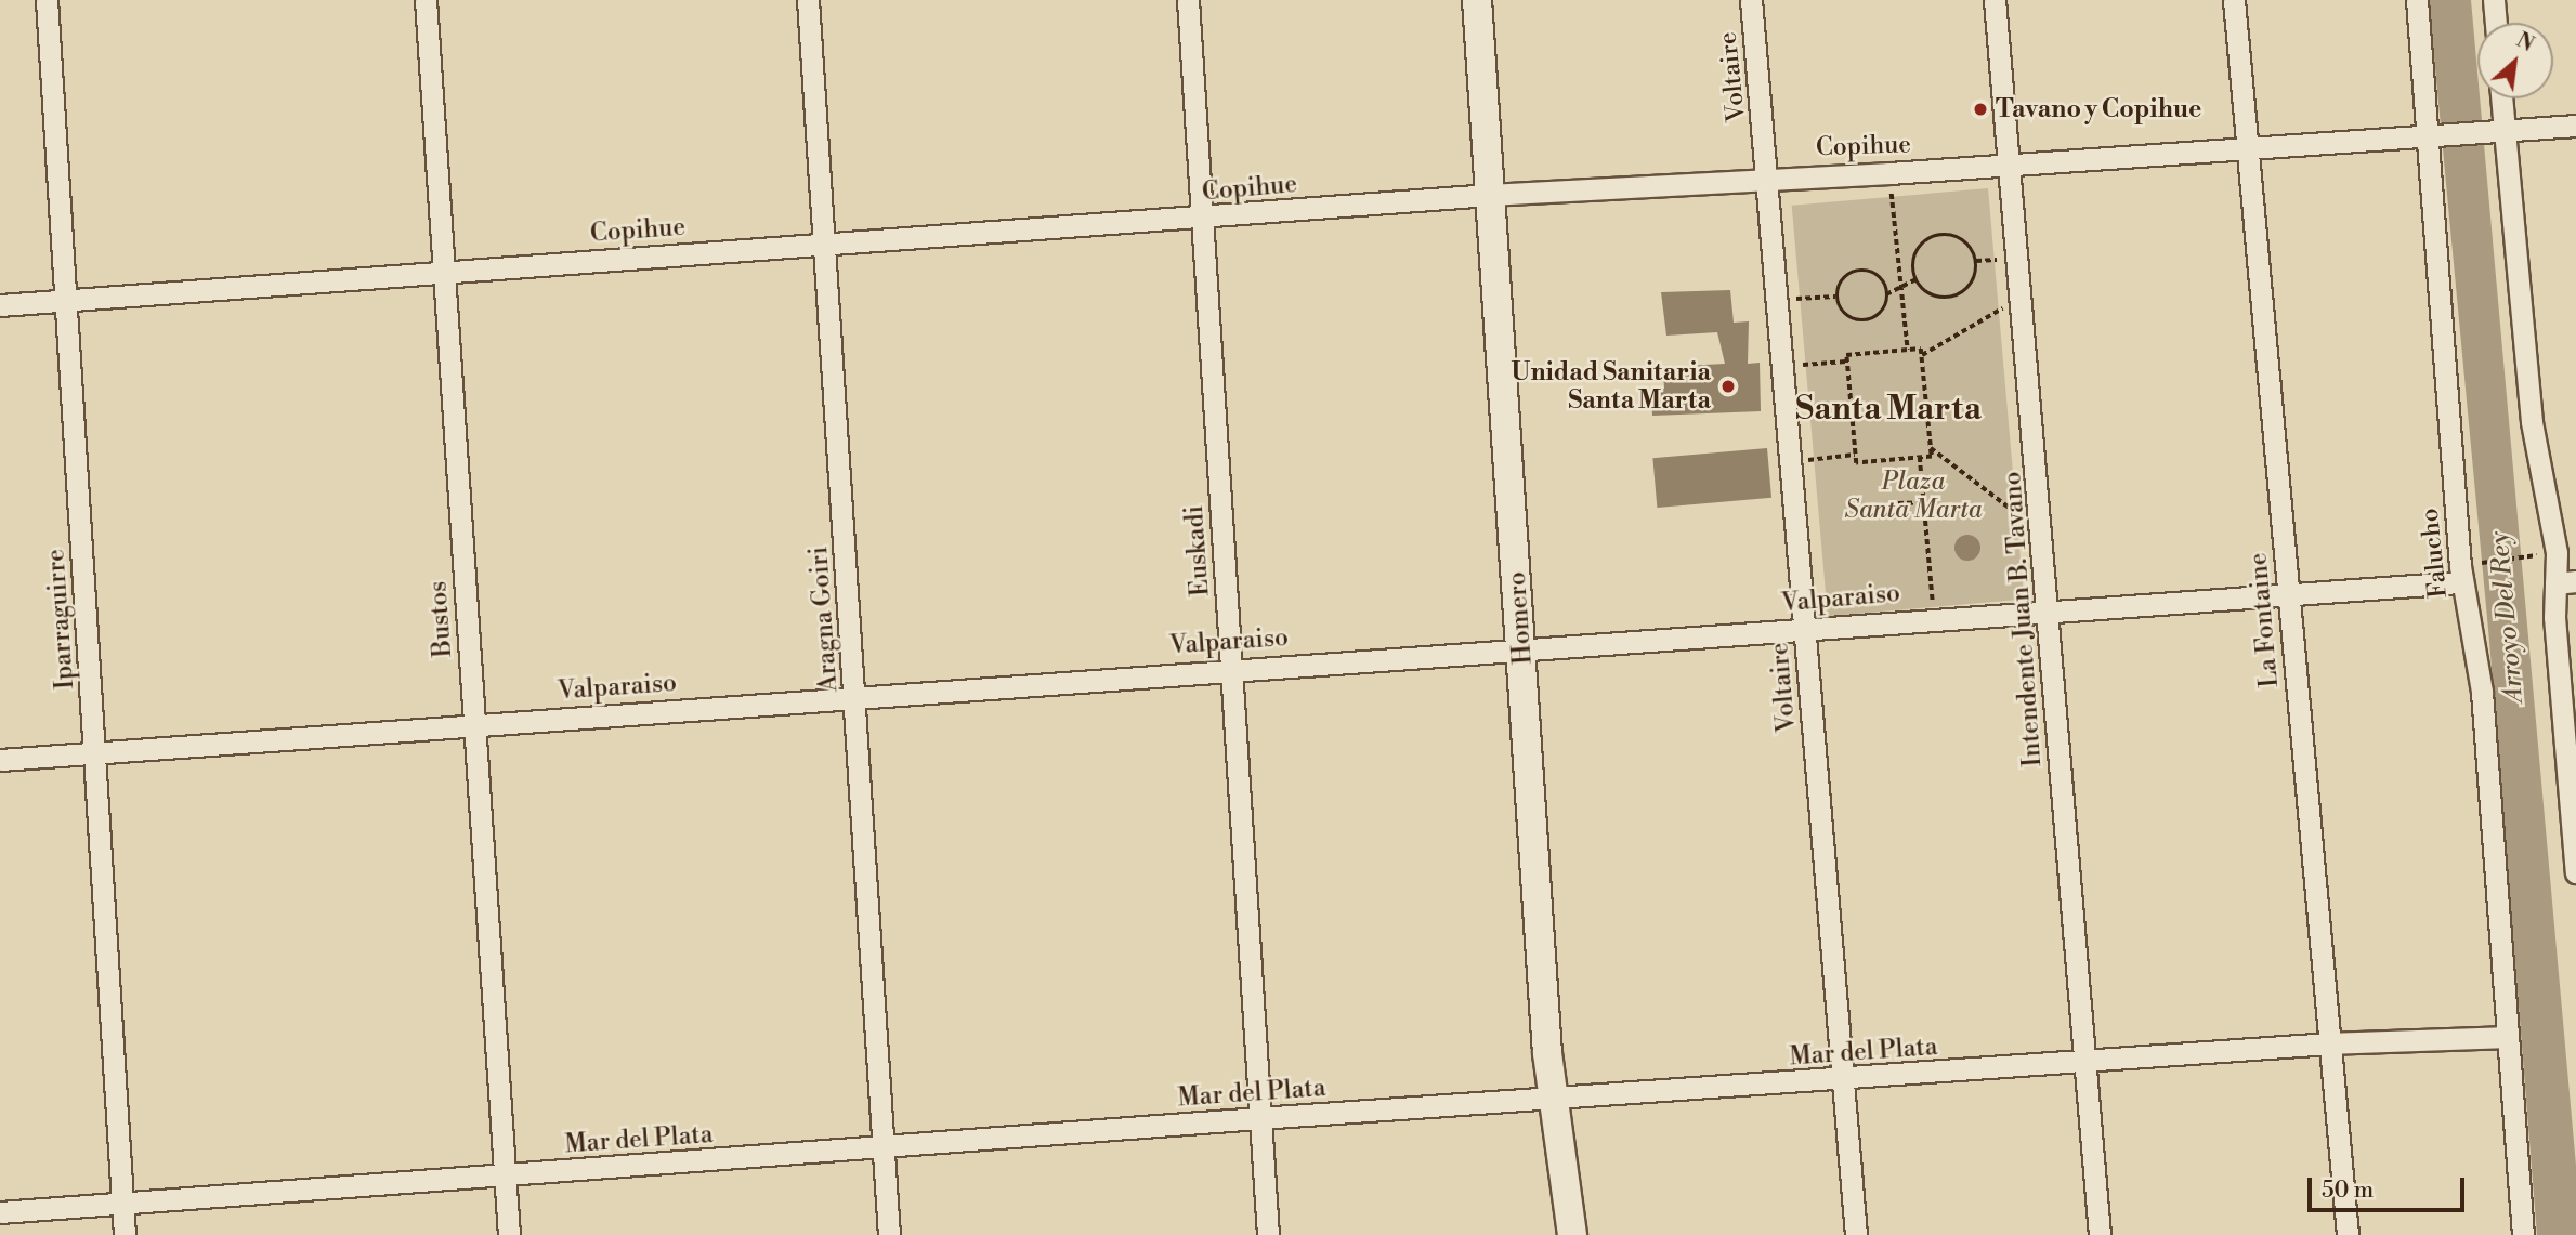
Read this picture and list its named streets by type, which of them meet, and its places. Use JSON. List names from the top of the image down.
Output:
{
  "streets": {
    "main road": ["Homero"],
    "street": [
      "Voltaire",
      "Copihue",
      "Euskadi",
      "Falucho",
      "Valparaiso",
      "Iparraguirre",
      "Bustos",
      "Aragna Goiri",
      "Intendente Juan B. Tavano",
      "La Fontaine",
      "Mar del Plata"
    ]
  },
  "crossings": [
    ["Voltaire", "Copihue"],
    ["Voltaire", "Valparaiso"],
    ["Voltaire", "Mar del Plata"],
    ["Copihue", "Euskadi"],
    ["Copihue", "Falucho"],
    ["Copihue", "Homero"],
    ["Copihue", "Iparraguirre"],
    ["Copihue", "Bustos"],
    ["Copihue", "Aragna Goiri"],
    ["Copihue", "Intendente Juan B. Tavano"],
    ["Copihue", "La Fontaine"],
    ["Euskadi", "Valparaiso"],
    ["Euskadi", "Mar del Plata"],
    ["Falucho", "Valparaiso"],
    ["Falucho", "Mar del Plata"],
    ["Valparaiso", "Homero"],
    ["Valparaiso", "Iparraguirre"],
    ["Valparaiso", "Bustos"],
    ["Valparaiso", "Aragna Goiri"],
    ["Valparaiso", "Intendente Juan B. Tavano"],
    ["Valparaiso", "La Fontaine"],
    ["Homero", "Mar del Plata"],
    ["Iparraguirre", "Mar del Plata"],
    ["Bustos", "Mar del Plata"],
    ["Aragna Goiri", "Mar del Plata"],
    ["Intendente Juan B. Tavano", "Mar del Plata"],
    ["La Fontaine", "Mar del Plata"]
  ],
  "districts": ["Santa Marta"],
  "water": ["Arroyo Del Rey"],
  "parks": ["Plaza Santa Marta"],
  "places": ["Tavano y Copihue", "Unidad Sanitaria Santa Marta"],
  "scale_bar": "50 m",
  "north": "top right"
}
